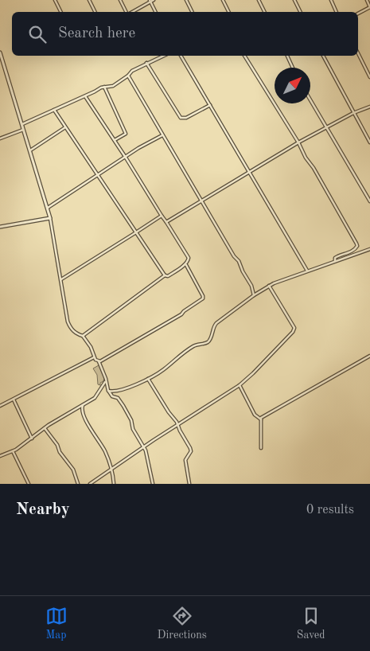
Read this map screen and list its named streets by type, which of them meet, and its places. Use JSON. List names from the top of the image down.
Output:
{
  "north": "top right",
  "page": {
    "search": "Search here",
    "heading": ["Nearby", "0 results"],
    "nav": ["Map", "Directions", "Saved"]
  }
}
